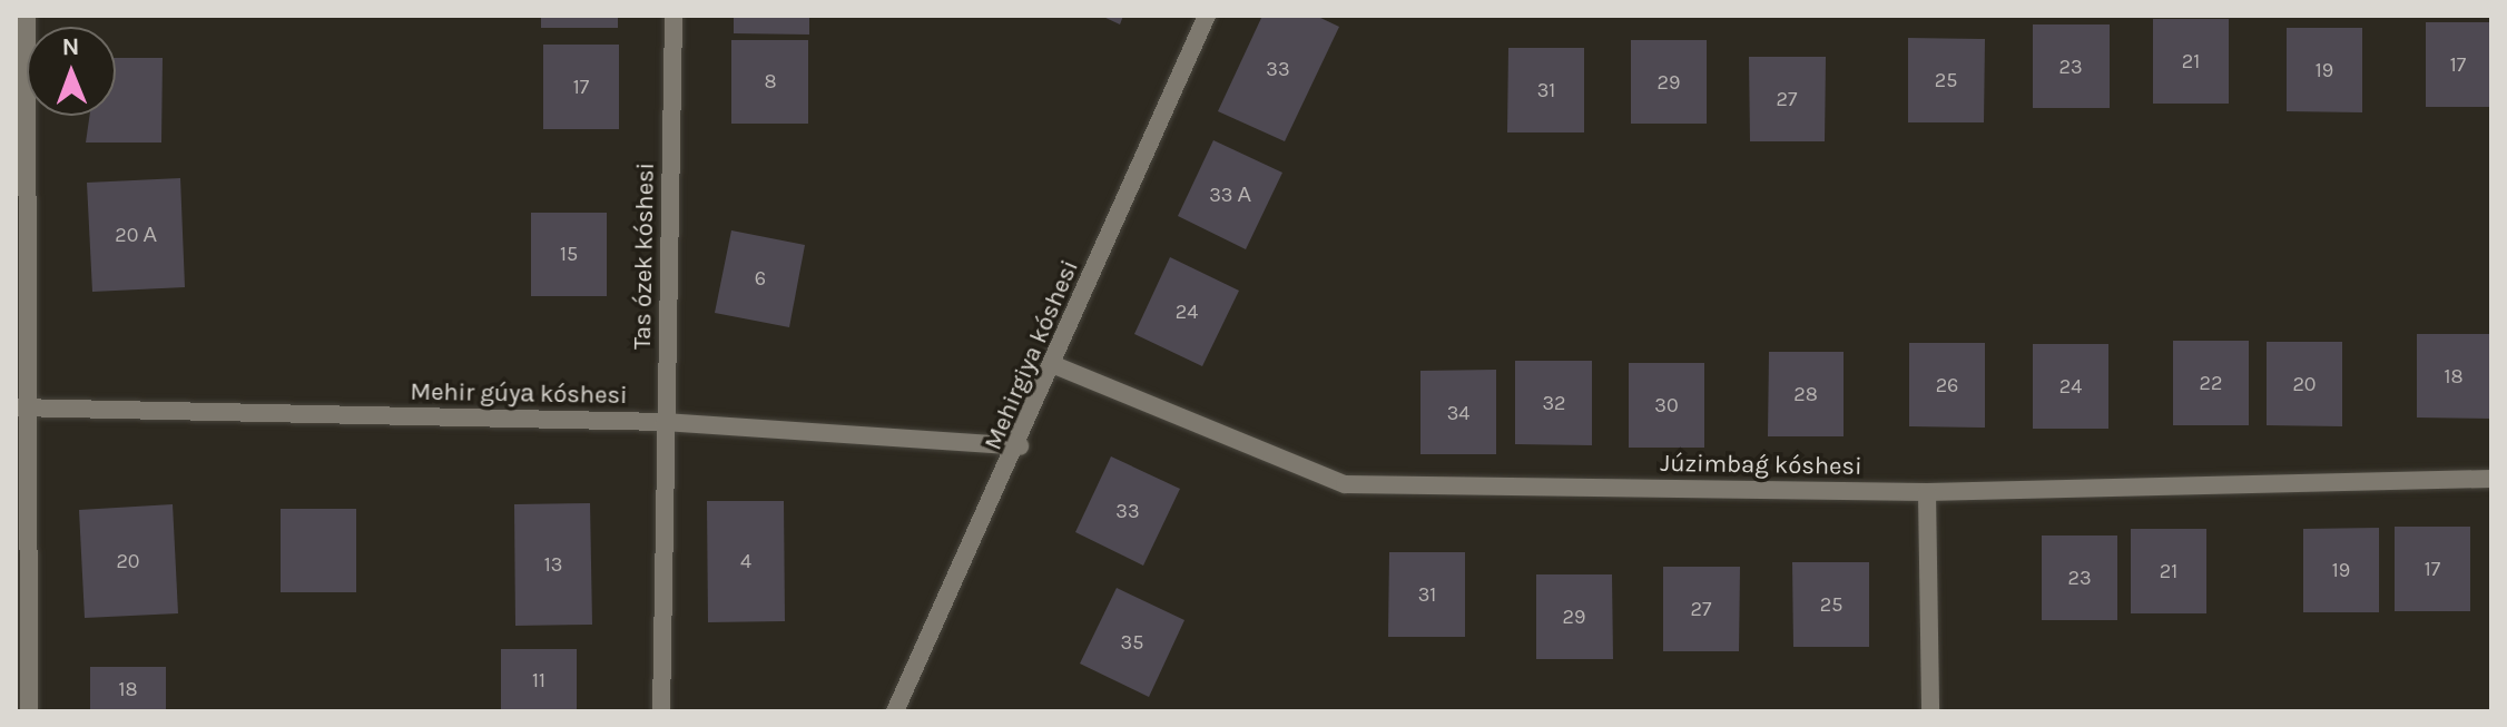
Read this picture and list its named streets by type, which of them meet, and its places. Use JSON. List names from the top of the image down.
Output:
{
  "streets": {
    "street": [
      "Tas ózek kóshesi",
      "Mehirgiya kóshesi",
      "Mehir gúyа kóshesi",
      "Júzimbaǵ kóshesi"
    ]
  },
  "crossings": [
    ["Tas ózek kóshesi", "Mehir gúyа kóshesi"],
    ["Mehirgiya kóshesi", "Mehir gúyа kóshesi"],
    ["Mehirgiya kóshesi", "Júzimbaǵ kóshesi"]
  ],
  "house_numbers": [
    "21",
    "17",
    "23",
    "33",
    "19",
    "25",
    "8",
    "29",
    "17",
    "31",
    "27",
    "33 А",
    "20 А",
    "15",
    "6",
    "24",
    "18",
    "22",
    "20",
    "26",
    "24",
    "28",
    "32",
    "30",
    "34",
    "33",
    "20",
    "4",
    "13",
    "17",
    "19",
    "21",
    "23",
    "31",
    "25",
    "27",
    "29",
    "35",
    "11",
    "18"
  ],
  "north": "top"
}
